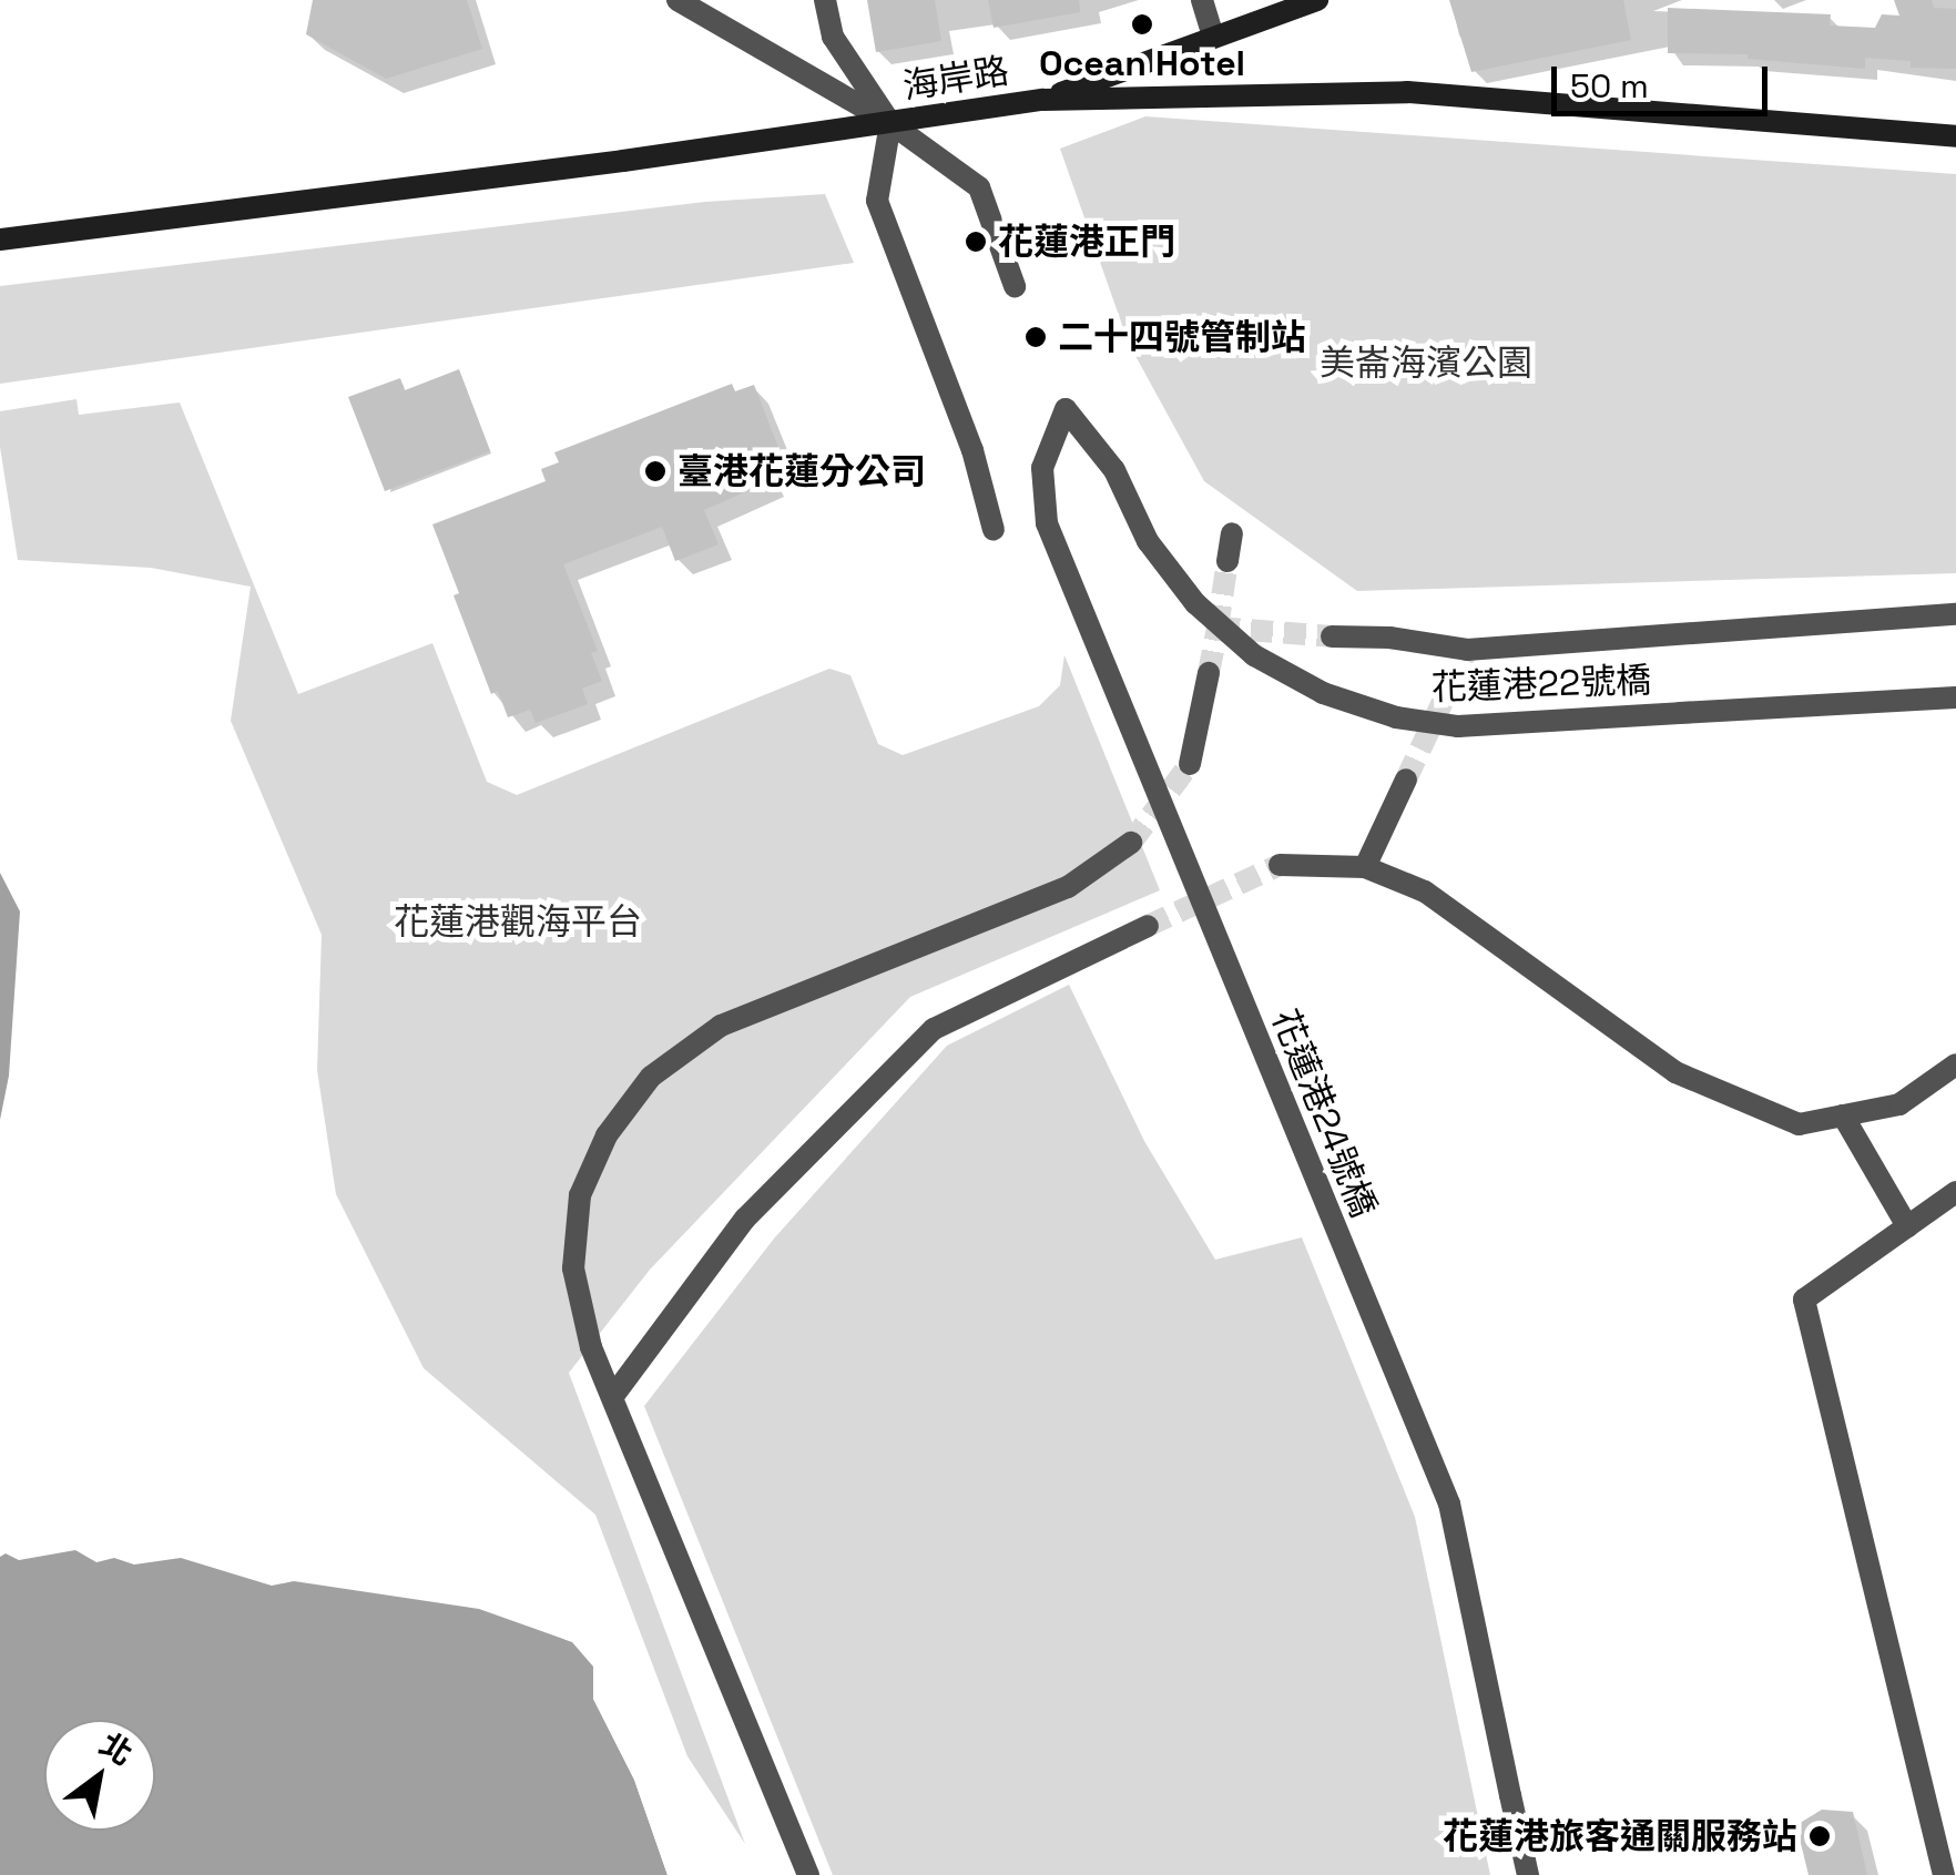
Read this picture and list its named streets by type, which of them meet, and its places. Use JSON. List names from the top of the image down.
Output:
{
  "streets": {
    "main road": ["海岸路"],
    "street": ["花蓮港22號橋", "花蓮港24號橋"]
  },
  "crossings": [
    ["花蓮港22號橋", "花蓮港24號橋"]
  ],
  "parks": ["美崙海濱公園", "花蓮港觀海平台"],
  "places": [
    "Ocean Hotel",
    "花蓮港正門",
    "二十四號管制站",
    "臺港花蓮分公司",
    "花蓮港旅客通關服務站"
  ],
  "scale_bar": "50 m",
  "north": "top right"
}
